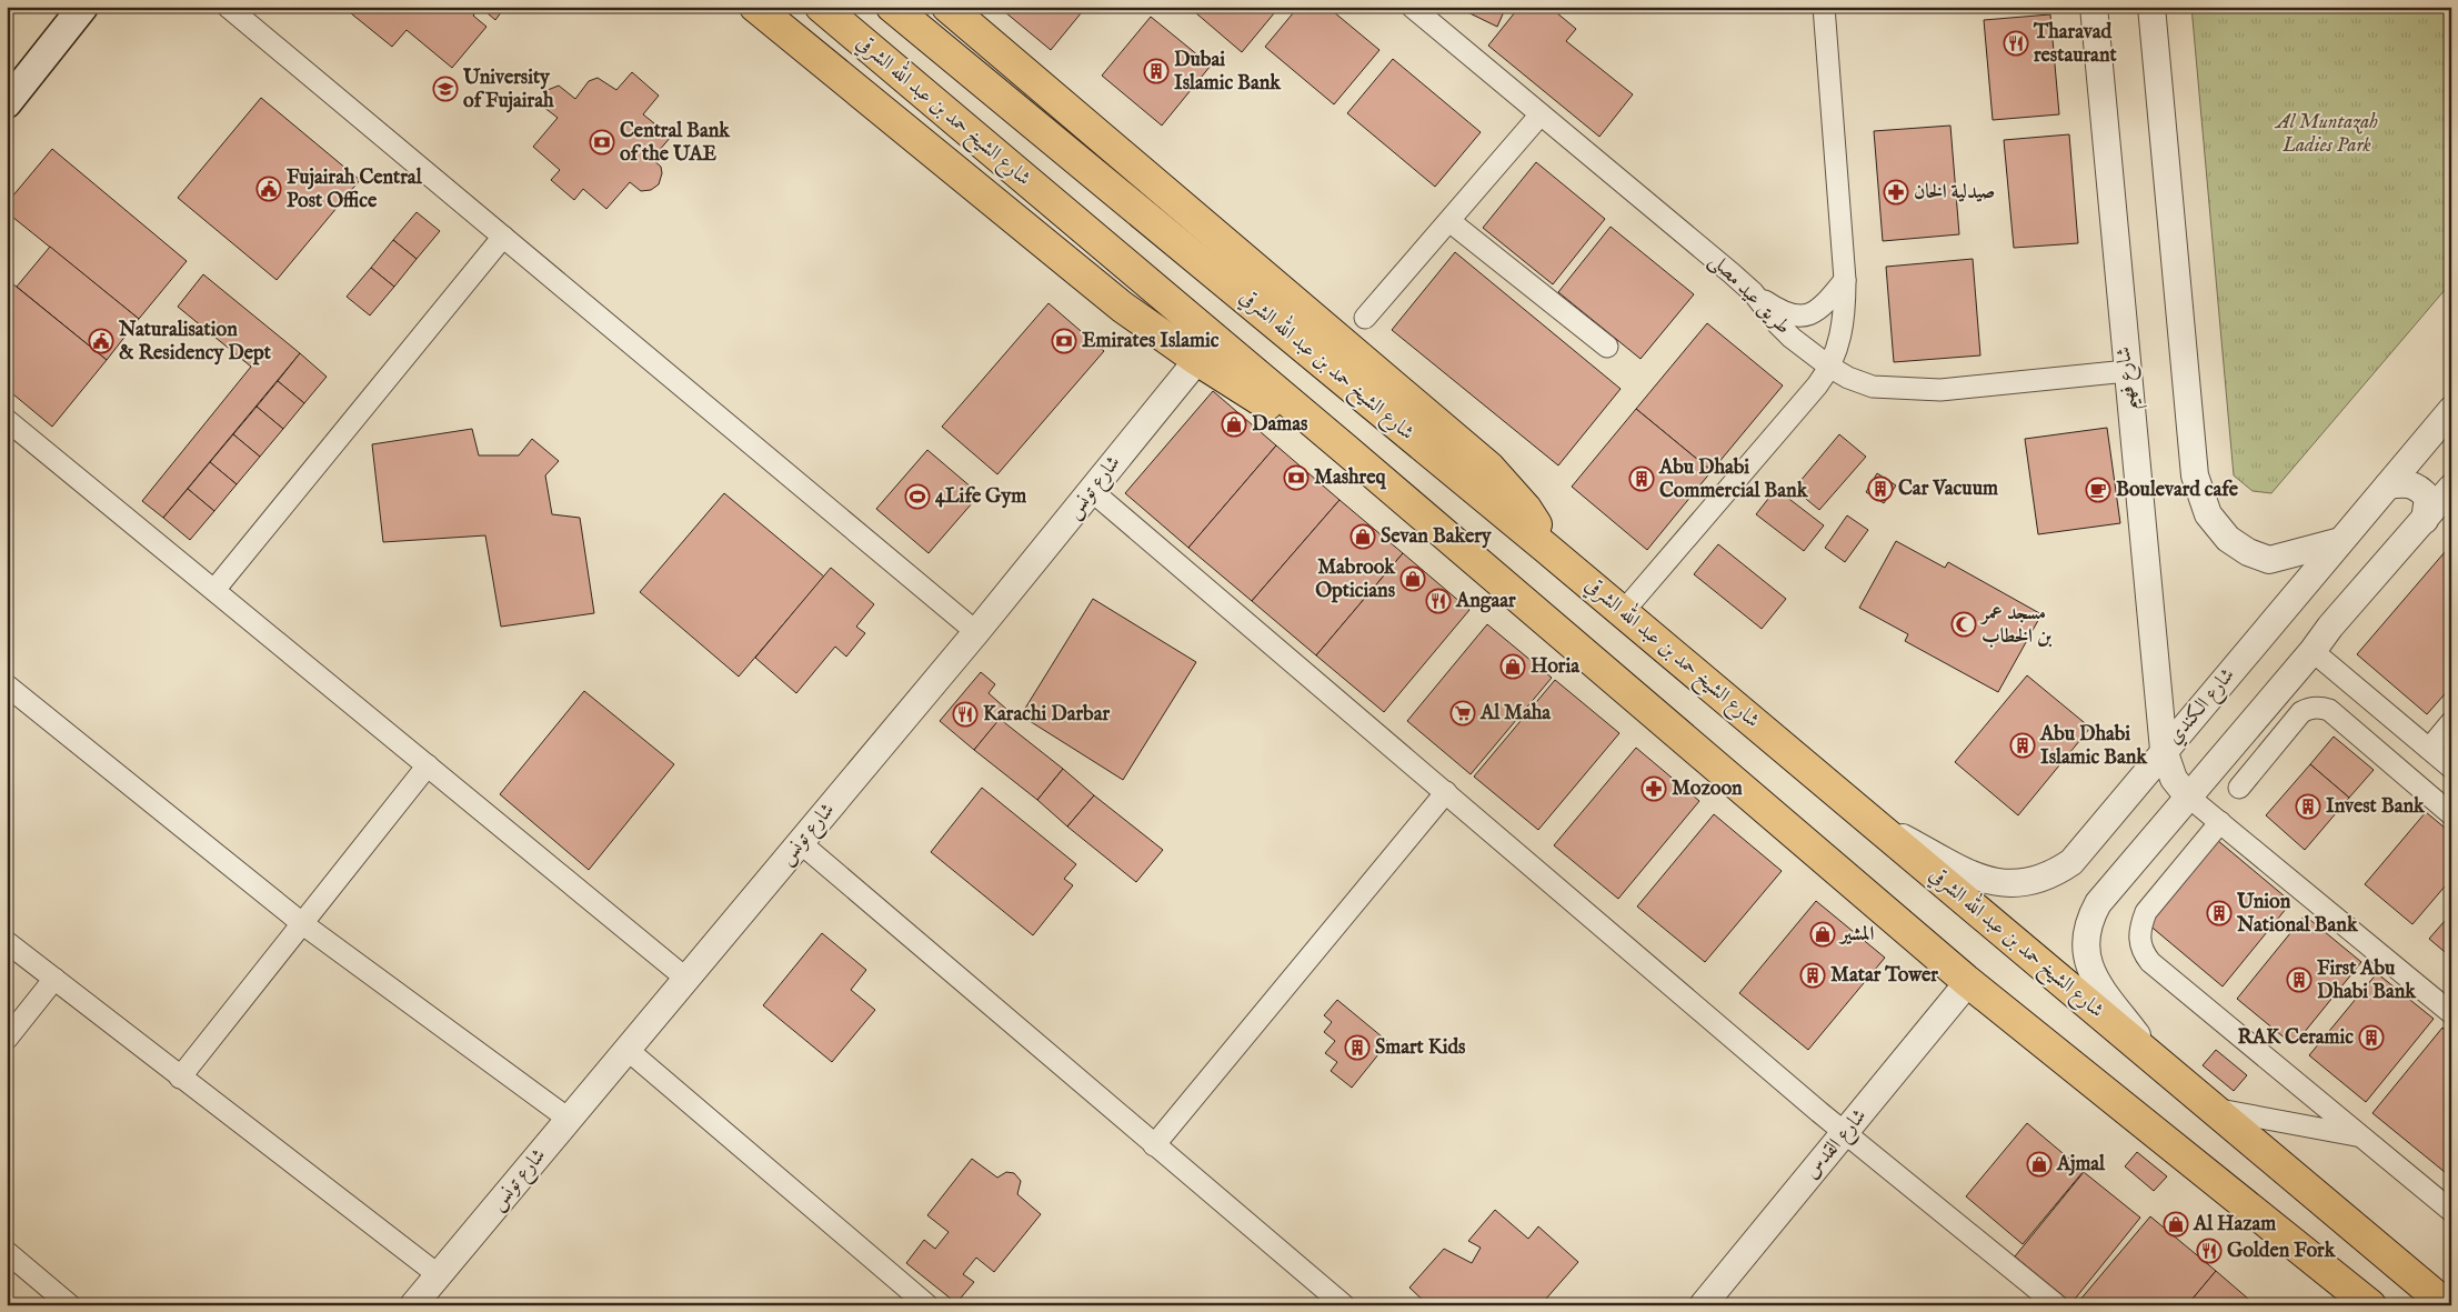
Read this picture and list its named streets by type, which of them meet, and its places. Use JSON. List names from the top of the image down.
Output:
{
  "streets": {
    "highway": ["شارع الشيخ حمد بن عبد الله الشرقي"],
    "street": [
      "طريق عيد مصلى",
      "شارع فهيم",
      "شارع تونس",
      "شارع الكندي",
      "شارع القدس"
    ]
  },
  "crossings": [
    ["شارع الشيخ حمد بن عبد الله الشرقي", "شارع الكندي"],
    ["شارع الشيخ حمد بن عبد الله الشرقي", "شارع القدس"],
    ["طريق عيد مصلى", "شارع فهيم"],
    ["شارع فهيم", "شارع الكندي"]
  ],
  "parks": ["Al Muntazah Ladies Park"],
  "places": {
    "restaurant": [
      "Tharavad restaurant",
      "Angaar",
      "Karachi Darbar",
      "Golden Fork"
    ],
    "building": [
      "Dubai Islamic Bank",
      "Abu Dhabi Commercial Bank",
      "Car Vacuum",
      "Abu Dhabi Islamic Bank",
      "Invest Bank",
      "Union National Bank",
      "Matar Tower",
      "First Abu Dhabi Bank",
      "RAK Ceramic",
      "Smart Kids"
    ],
    "school or university": ["University of Fujairah"],
    "bank": ["Central Bank of the UAE", "Emirates Islamic", "Mashreq"],
    "public building": ["Fujairah Central Post Office", "Naturalisation & Residency Dept"],
    "pharmacy": ["صيدلية الخان", "Mozoon"],
    "shop": [
      "Damas",
      "Sevan Bakery",
      "Mabrook Opticians",
      "Horia",
      "المشير",
      "Ajmal",
      "Al Hazam"
    ],
    "cafe": ["Boulevard cafe"],
    "sports": ["4Life Gym"],
    "mosque": ["مسجد عمر بن الخطاب"],
    "supermarket": ["Al Maha"]
  }
}
